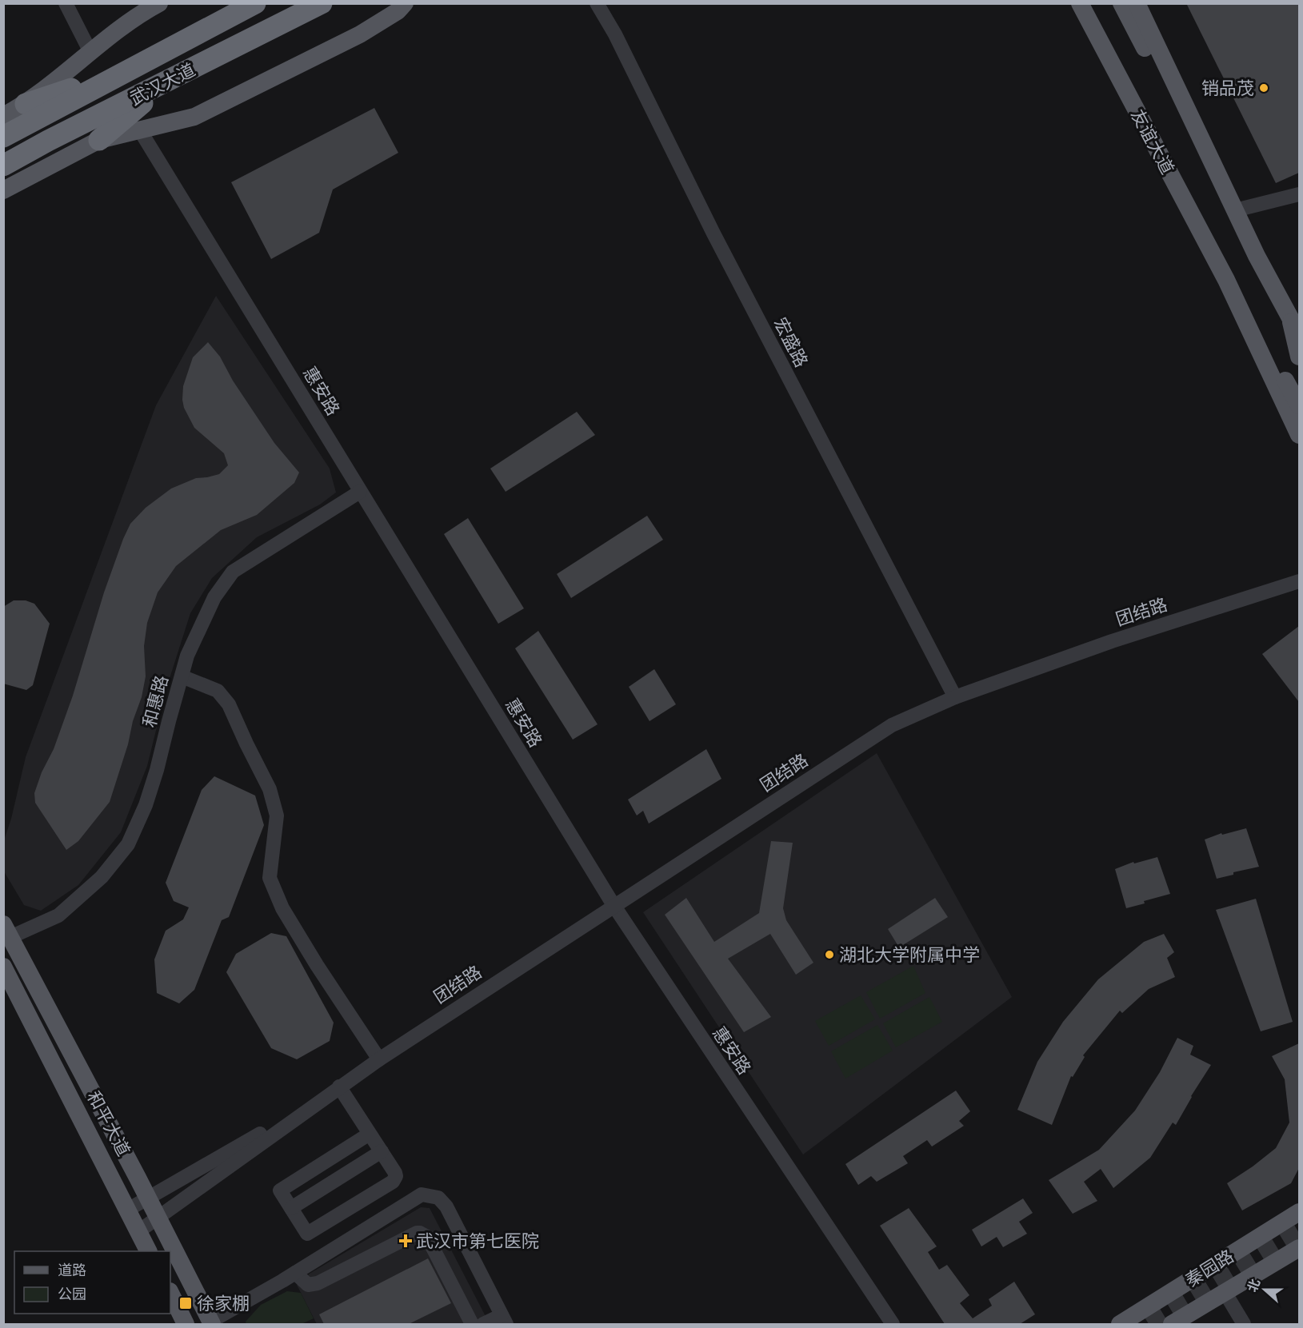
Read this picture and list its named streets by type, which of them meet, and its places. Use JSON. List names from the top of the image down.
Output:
{
  "streets": {
    "highway": ["武汉大道"],
    "main road": ["友谊大道", "和平大道", "秦园路"],
    "street": [
      "宏盛路",
      "惠安路",
      "团结路",
      "和惠路"
    ]
  },
  "crossings": [
    ["宏盛路", "团结路"],
    ["惠安路", "团结路"],
    ["惠安路", "和惠路"],
    ["团结路", "和平大道"],
    ["和惠路", "和平大道"]
  ],
  "places": {
    "other": ["销品茂", "湖北大学附属中学"],
    "health": ["武汉市第七医院"],
    "transit": ["徐家棚"]
  },
  "legend": ["道路", "公园"],
  "north": "left"
}
